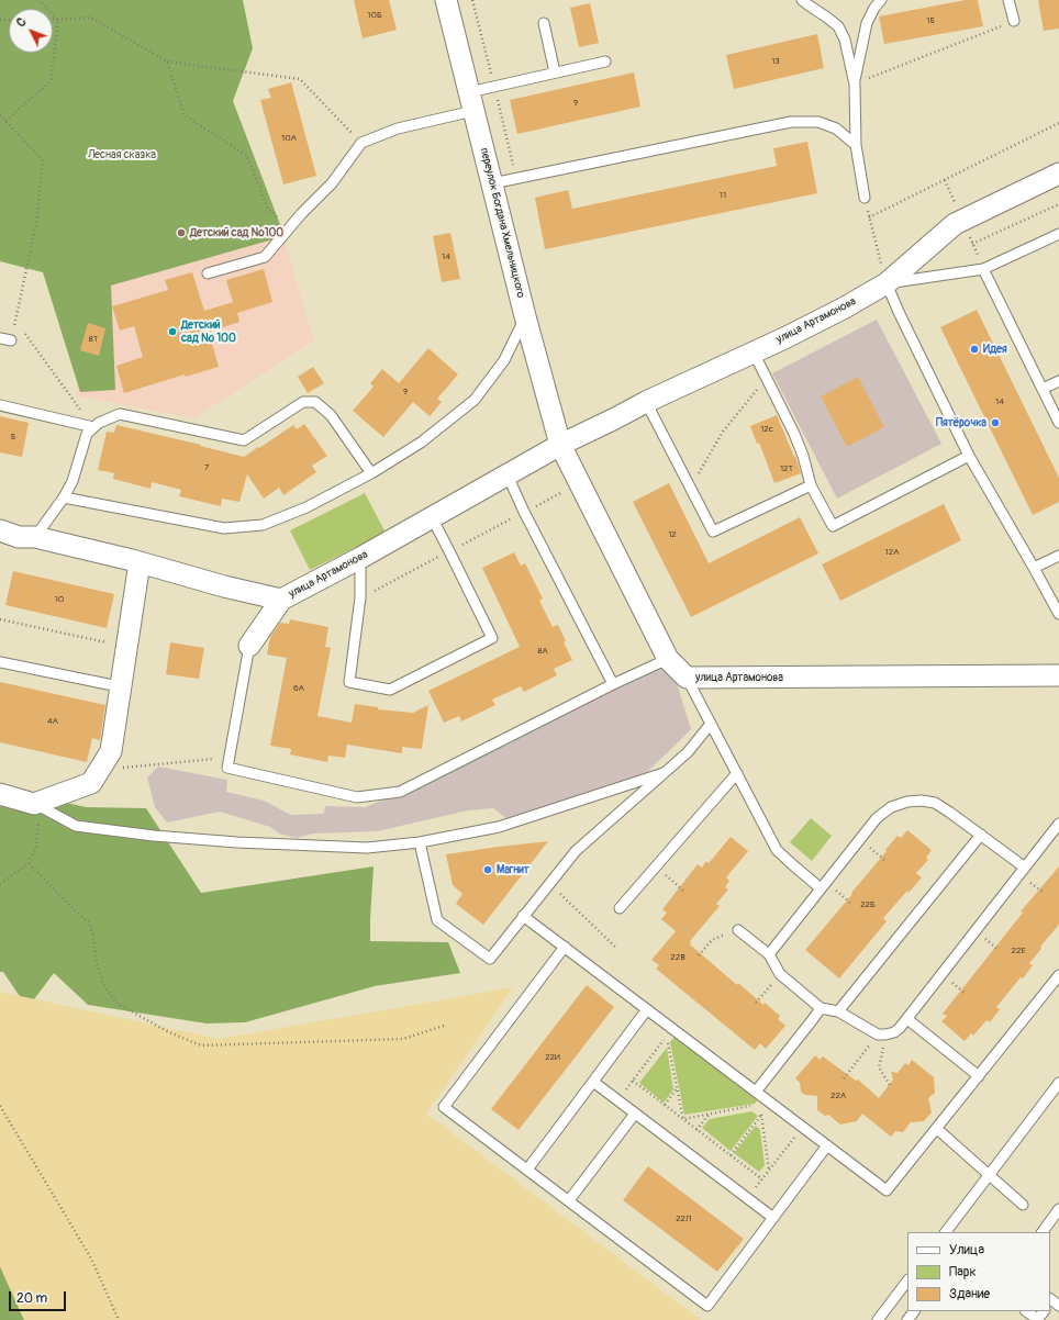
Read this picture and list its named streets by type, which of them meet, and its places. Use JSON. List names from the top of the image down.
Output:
{
  "streets": {
    "street": ["переулок Богдана Хмельницкого", "улица Артамонова"]
  },
  "crossings": [
    ["переулок Богдана Хмельницкого", "улица Артамонова"]
  ],
  "parks": ["Лесная сказка"],
  "places": [
    "Детский сад №100",
    "Детский сад № 100",
    "Идея",
    "Пятёрочка",
    "Магнит"
  ],
  "house_numbers": [
    "10Б",
    "15",
    "13",
    "9",
    "10А",
    "11",
    "14",
    "8Т",
    "9",
    "14",
    "12c",
    "5",
    "7",
    "12Т",
    "12",
    "12А",
    "10",
    "8А",
    "6А",
    "4А",
    "22Б",
    "22Е",
    "22В",
    "22И",
    "22А",
    "22Л"
  ],
  "legend": ["Улица", "Парк", "Здание"],
  "scale_bar": "20 m",
  "north": "top left"
}
